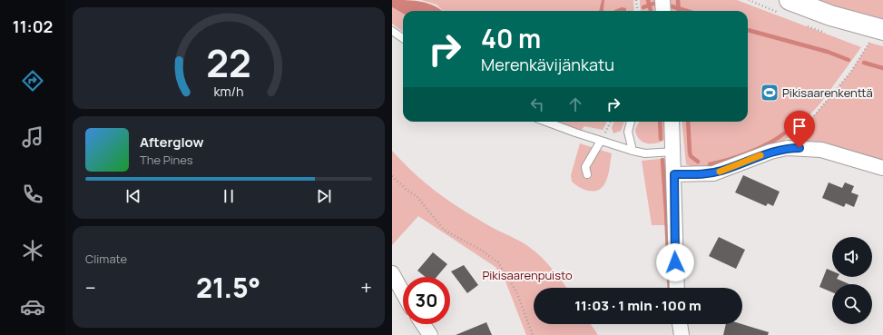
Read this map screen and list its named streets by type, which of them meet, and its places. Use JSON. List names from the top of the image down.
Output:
{
  "parks": ["Pikisaarenpuisto"],
  "places": {
    "sports": ["Pikisaarenkenttä"]
  },
  "page": {
    "tabs": "11:02",
    "turn": ["40 m", "Merenkävijänkatu"],
    "song": ["Afterglow", "The Pines"],
    "tile": "Climate",
    "heat": ["−", "21.5°", "+"],
    "limit": "30",
    "trip": "11:03 · 1 min · 100 m",
    "gauge": ["22", "km/h"]
  }
}
